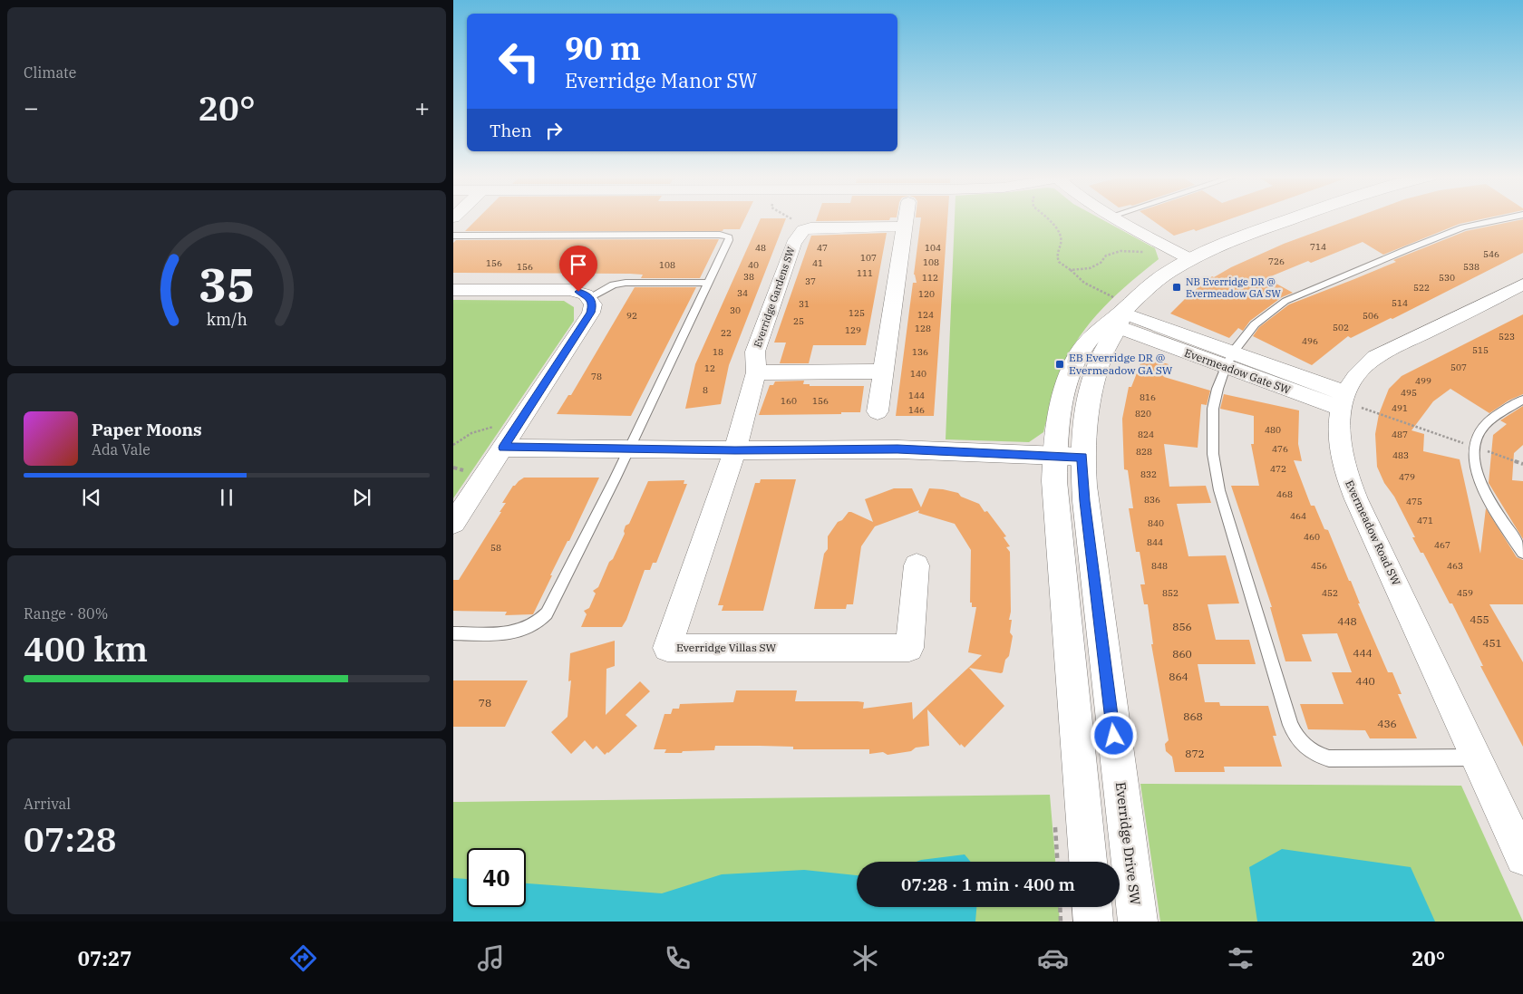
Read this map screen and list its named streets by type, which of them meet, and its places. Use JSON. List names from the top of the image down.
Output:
{
  "streets": {
    "street": [
      "Everridge Gardens SW",
      "Evermeadow Gate SW",
      "Evermeadow Road SW",
      "Everridge Villas SW",
      "Everridge Drive SW"
    ]
  },
  "crossings": [
    ["Everridge Gardens SW", "Everridge Villas SW"],
    ["Evermeadow Gate SW", "Evermeadow Road SW"],
    ["Evermeadow Gate SW", "Everridge Drive SW"]
  ],
  "places": {
    "transit": ["NB Everridge DR @ Evermeadow GA SW", "EB Everridge DR @ Evermeadow GA SW"]
  },
  "house_numbers": [
    "714",
    "48",
    "47",
    "104",
    "546",
    "107",
    "726",
    "108",
    "156",
    "41",
    "108",
    "40",
    "156",
    "538",
    "111",
    "38",
    "112",
    "530",
    "37",
    "522",
    "34",
    "120",
    "514",
    "31",
    "30",
    "125",
    "124",
    "92",
    "506",
    "25",
    "502",
    "128",
    "129",
    "22",
    "523",
    "496",
    "515",
    "18",
    "136",
    "507",
    "12",
    "140",
    "78",
    "499",
    "8",
    "495",
    "144",
    "816",
    "160",
    "156",
    "491",
    "146",
    "820",
    "480",
    "824",
    "487",
    "476",
    "828",
    "483",
    "472",
    "832",
    "479",
    "468",
    "836",
    "475",
    "464",
    "471",
    "840",
    "460",
    "844",
    "467",
    "58",
    "848",
    "456",
    "463",
    "852",
    "452",
    "459",
    "455",
    "448",
    "856",
    "451",
    "444",
    "860",
    "864",
    "440",
    "78",
    "868",
    "436",
    "872"
  ],
  "page": {
    "tile": [
      "Climate",
      ["Range · 80%", "400 km"],
      ["Arrival", "07:28"]
    ],
    "turn": ["90 m", "Everridge Manor SW"],
    "heat": ["−", "20°", "+"],
    "then": "Then",
    "song": ["Paper Moons", "Ada Vale"],
    "limit": "40",
    "trip": "07:28 · 1 min · 400 m",
    "tabs": ["07:27", "20°"],
    "gauge": ["35", "km/h"]
  }
}
